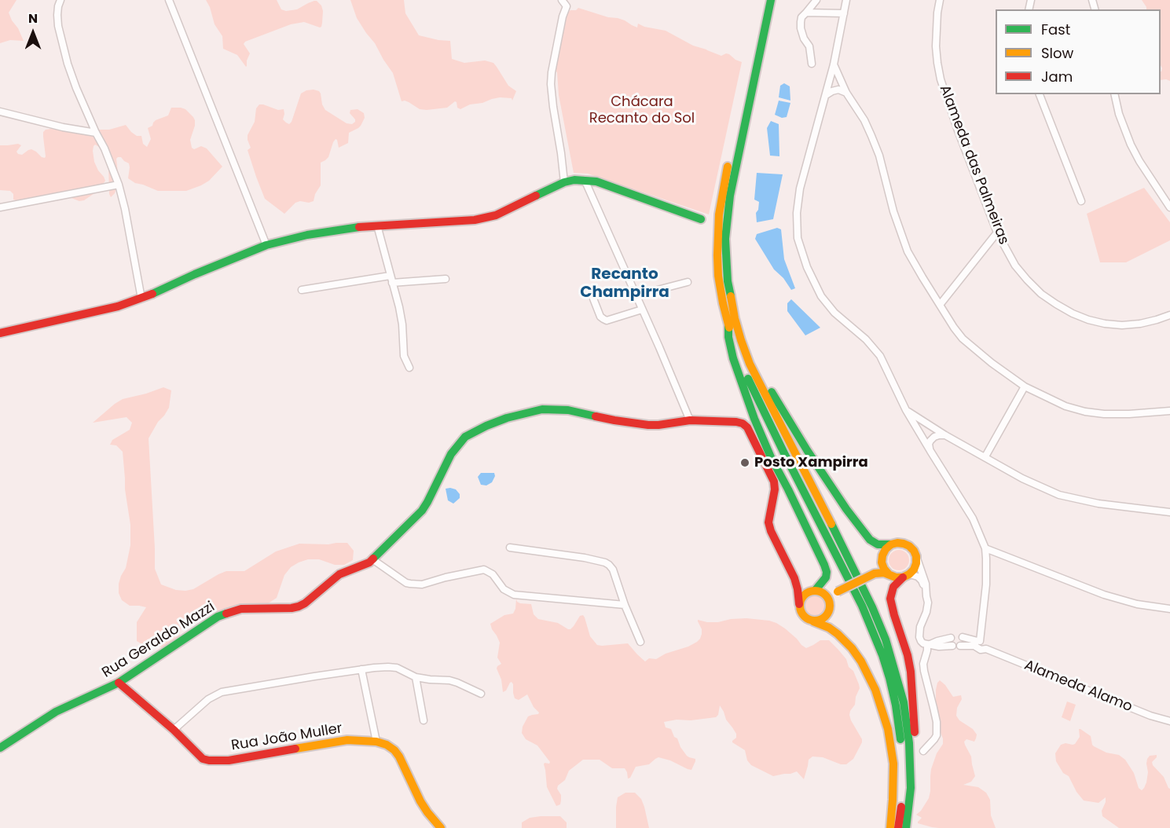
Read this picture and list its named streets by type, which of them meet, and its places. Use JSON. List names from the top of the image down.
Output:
{
  "streets": {
    "main road": ["Rua Geraldo Mazzi", "Rua João Muller"],
    "street": ["Alameda das Palmeiras", "Alameda Alamo"]
  },
  "crossings": [
    ["Rua Geraldo Mazzi", "Rua João Muller"]
  ],
  "districts": ["Recanto Champirra"],
  "parks": ["Chácara Recanto do Sol"],
  "places": ["Posto Xampirra"],
  "legend": ["Fast", "Slow", "Jam"],
  "north": "top"
}
